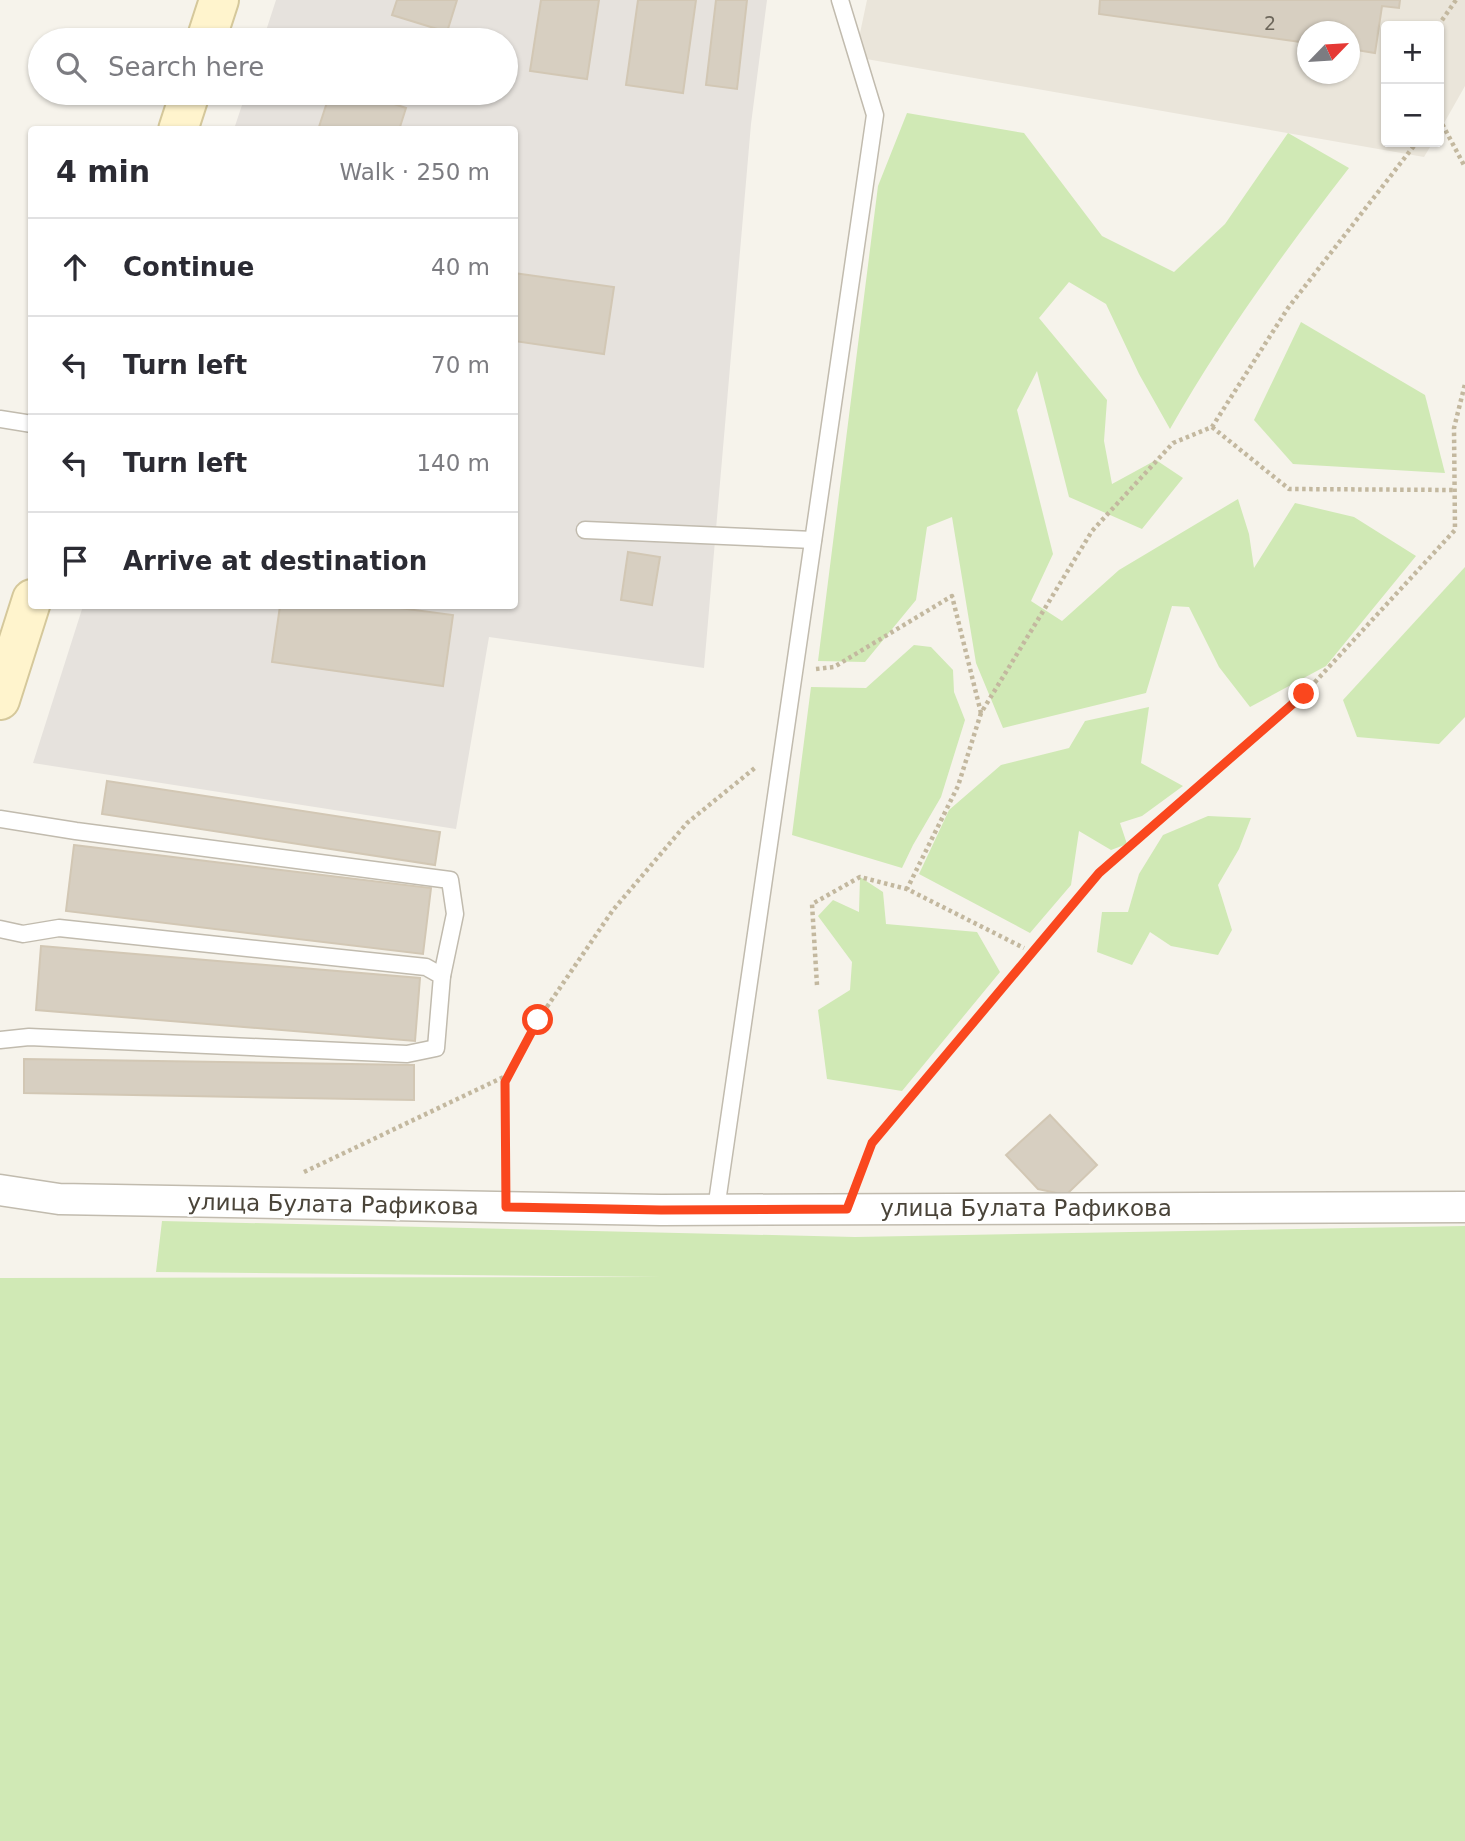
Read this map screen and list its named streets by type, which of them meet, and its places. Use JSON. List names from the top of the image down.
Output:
{
  "streets": {
    "street": ["улица Булата Рафикова"]
  },
  "house_numbers": ["2"],
  "north": "top right",
  "page": {
    "map_buttons": ["+", "−"],
    "search": "Search here",
    "heading": ["4 min", "Walk · 250 m"],
    "list": [
      ["Continue", "40 m"],
      ["Turn left", "70 m"],
      ["Turn left", "140 m"],
      "Arrive at destination"
    ]
  }
}
